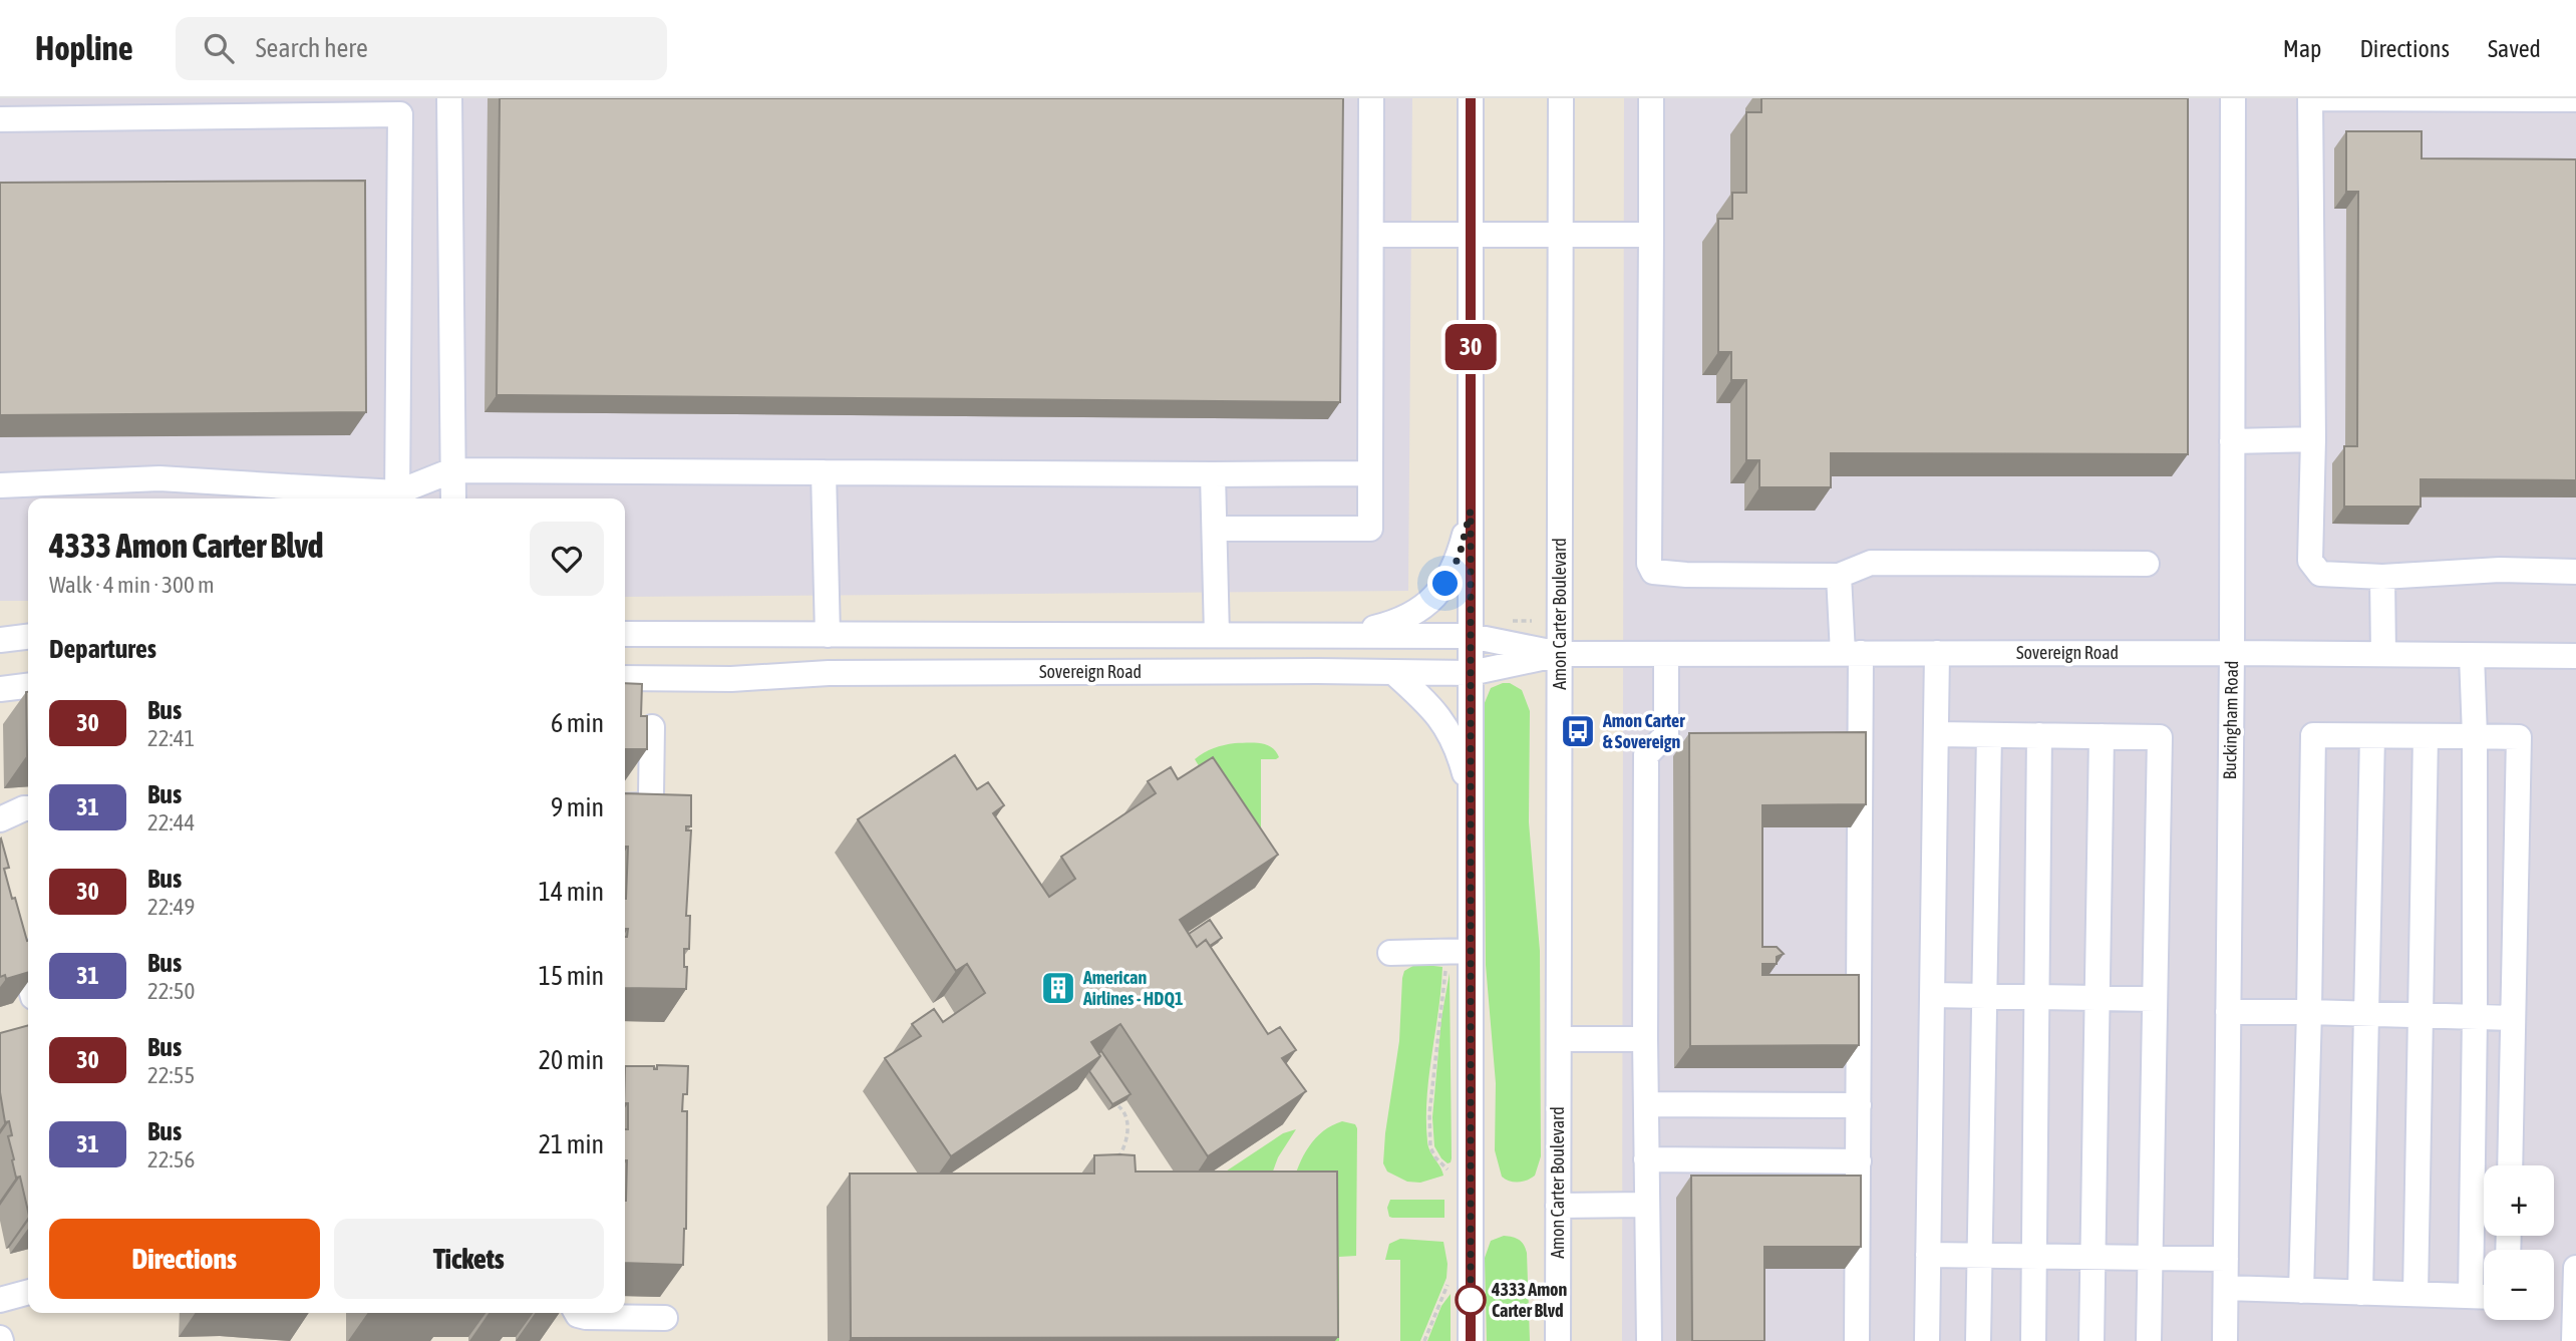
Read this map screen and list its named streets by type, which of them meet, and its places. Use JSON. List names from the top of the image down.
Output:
{
  "streets": {
    "street": ["Amon Carter Boulevard", "Sovereign Road", "Buckingham Road"]
  },
  "crossings": [
    ["Amon Carter Boulevard", "Sovereign Road"],
    ["Sovereign Road", "Buckingham Road"]
  ],
  "places": {
    "bus stop": ["Amon Carter & Sovereign"],
    "building": ["American Airlines - HDQ1"],
    "other": ["4333 Amon Carter Blvd"]
  },
  "lines": ["bus line 30"],
  "page": {
    "header": "Hopline",
    "search": "Search here",
    "nav": ["Map", "Directions", "Saved"],
    "on_map": "30",
    "heading": [
      ["4333 Amon Carter Blvd", "Walk · 4 min · 300 m"],
      "Departures"
    ],
    "list": [
      {
        "mark": "30",
        "name": "Bus",
        "note": "22:41",
        "value": "6 min"
      },
      {
        "mark": "31",
        "name": "Bus",
        "note": "22:44",
        "value": "9 min"
      },
      {
        "mark": "30",
        "name": "Bus",
        "note": "22:49",
        "value": "14 min"
      },
      {
        "mark": "31",
        "name": "Bus",
        "note": "22:50",
        "value": "15 min"
      },
      {
        "mark": "30",
        "name": "Bus",
        "note": "22:55",
        "value": "20 min"
      },
      {
        "mark": "31",
        "name": "Bus",
        "note": "22:56",
        "value": "21 min"
      }
    ],
    "map_buttons": ["+", "−"],
    "buttons": ["Directions", "Tickets"]
  }
}
